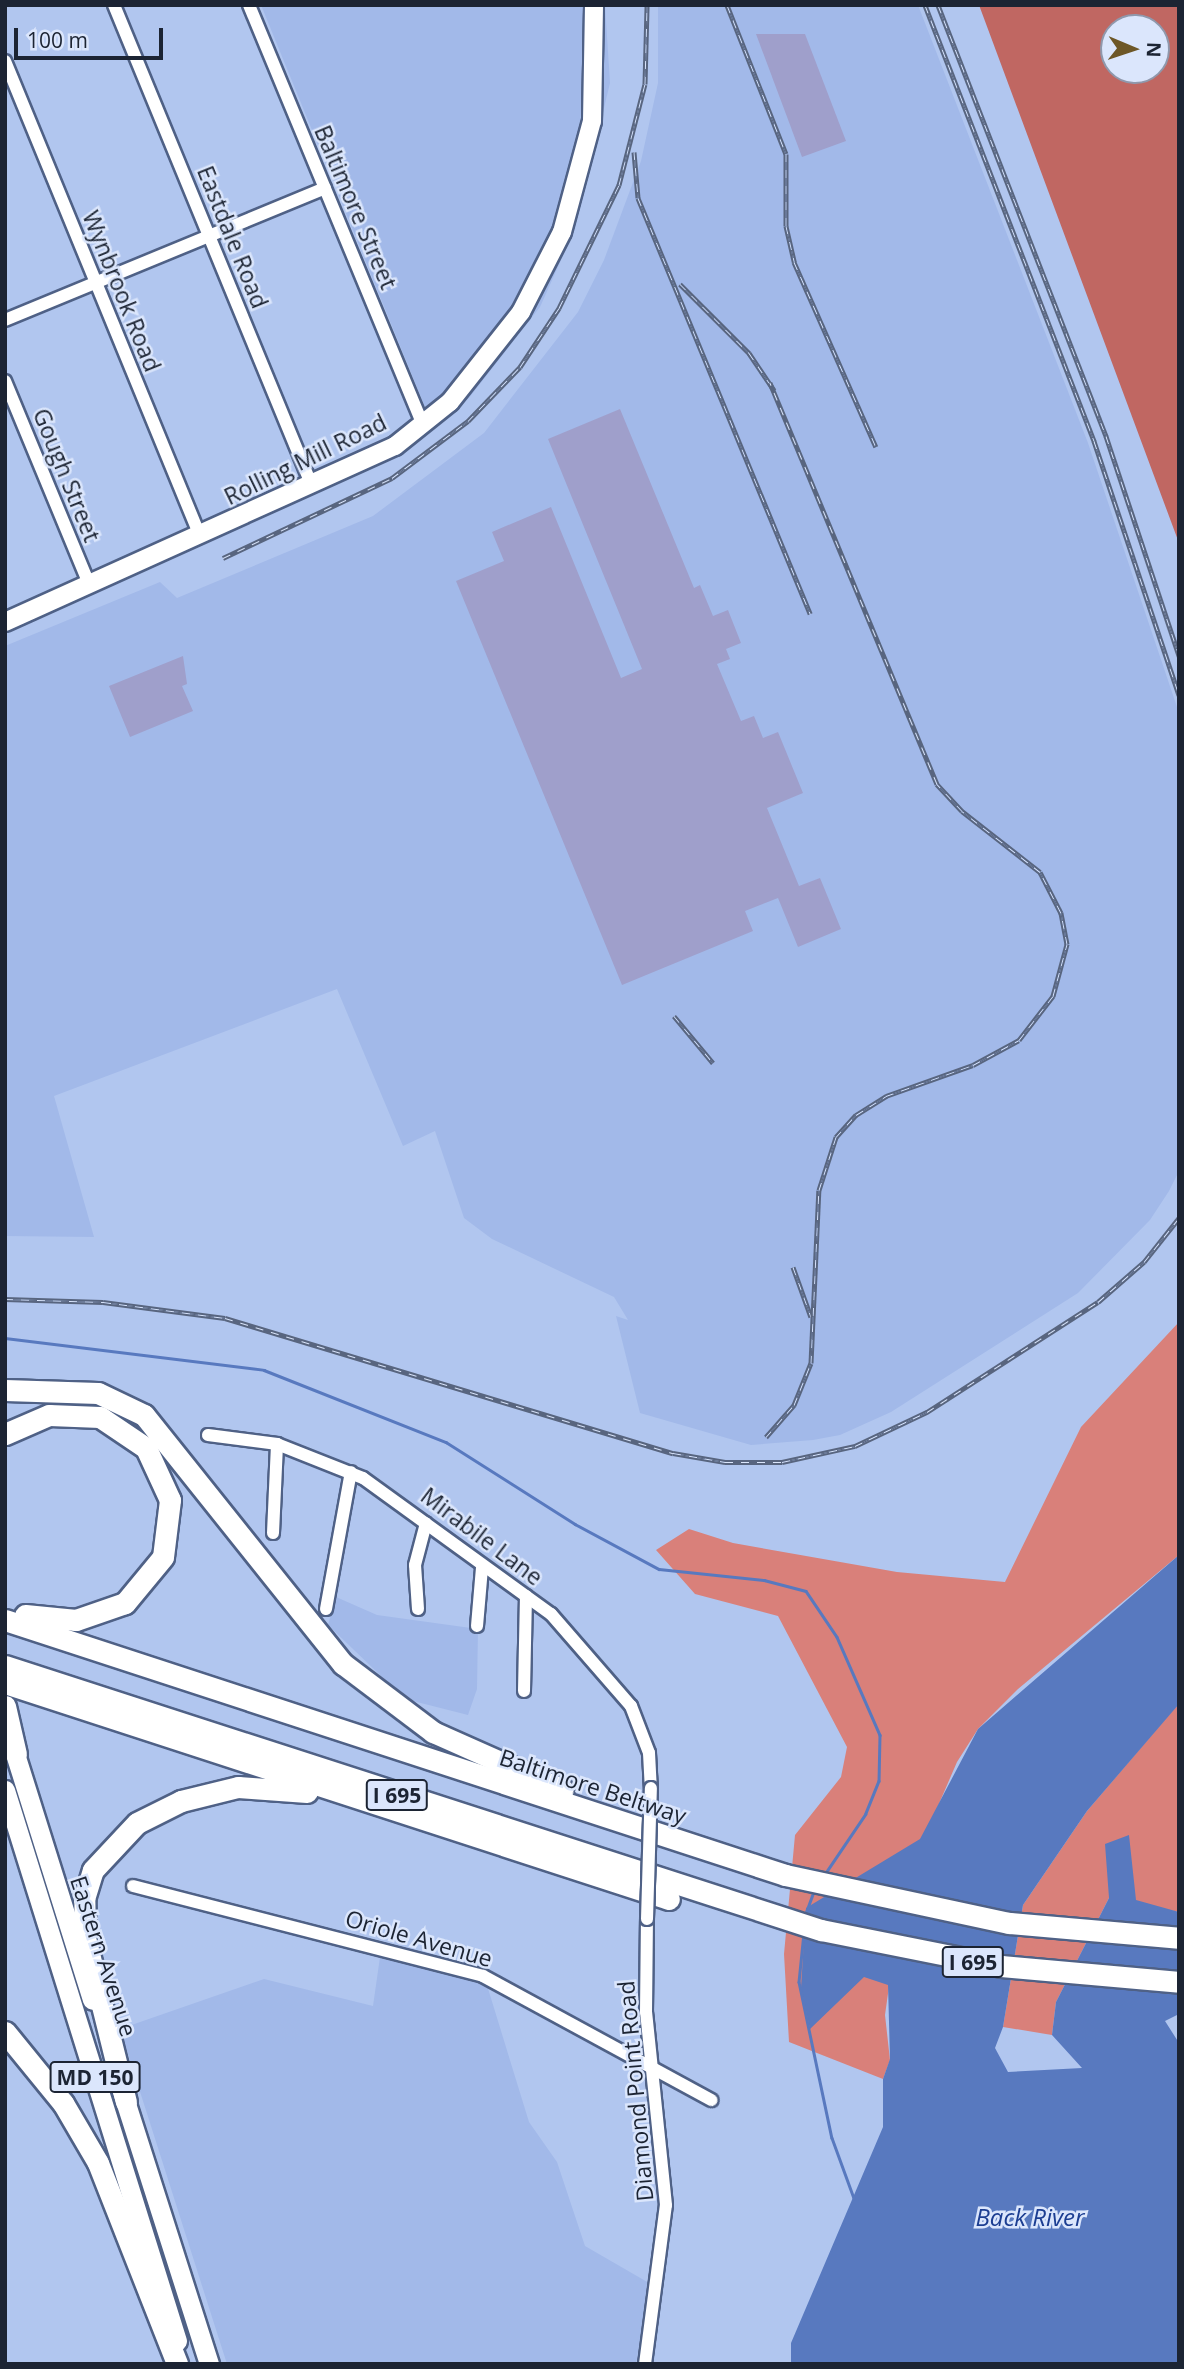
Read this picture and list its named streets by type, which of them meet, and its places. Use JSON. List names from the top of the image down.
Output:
{
  "streets": {
    "highway": ["Baltimore Beltway", "I 695"],
    "main road": ["Eastern Avenue", "MD 150"],
    "street": [
      "Baltimore Street",
      "Eastdale Road",
      "Wynbrook Road",
      "Rolling Mill Road",
      "Gough Street",
      "Mirabile Lane",
      "Oriole Avenue",
      "Diamond Point Road"
    ]
  },
  "crossings": [
    ["Baltimore Street", "Rolling Mill Road"],
    ["Eastdale Road", "Rolling Mill Road"],
    ["Wynbrook Road", "Rolling Mill Road"],
    ["Rolling Mill Road", "Gough Street"],
    ["Mirabile Lane", "Diamond Point Road"],
    ["Oriole Avenue", "Diamond Point Road"]
  ],
  "water": ["Back River"],
  "scale_bar": "100 m",
  "north": "right"
}
